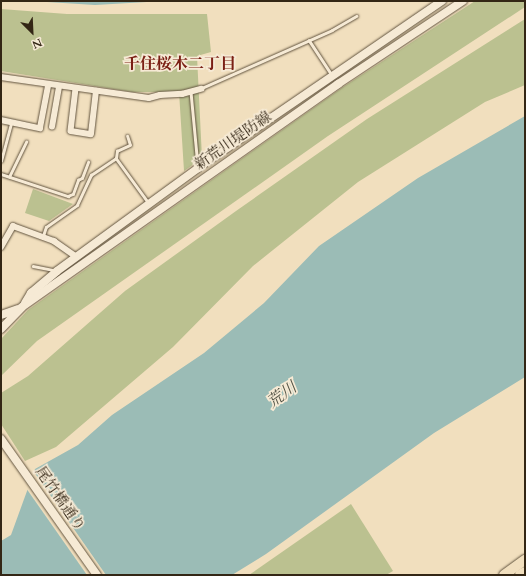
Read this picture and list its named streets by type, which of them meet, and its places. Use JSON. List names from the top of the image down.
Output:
{
  "streets": {
    "main road": ["新荒川堤防線", "尾竹橋通り"]
  },
  "districts": ["千住桜木二丁目"],
  "water": ["荒川"],
  "north": "bottom right"
}
